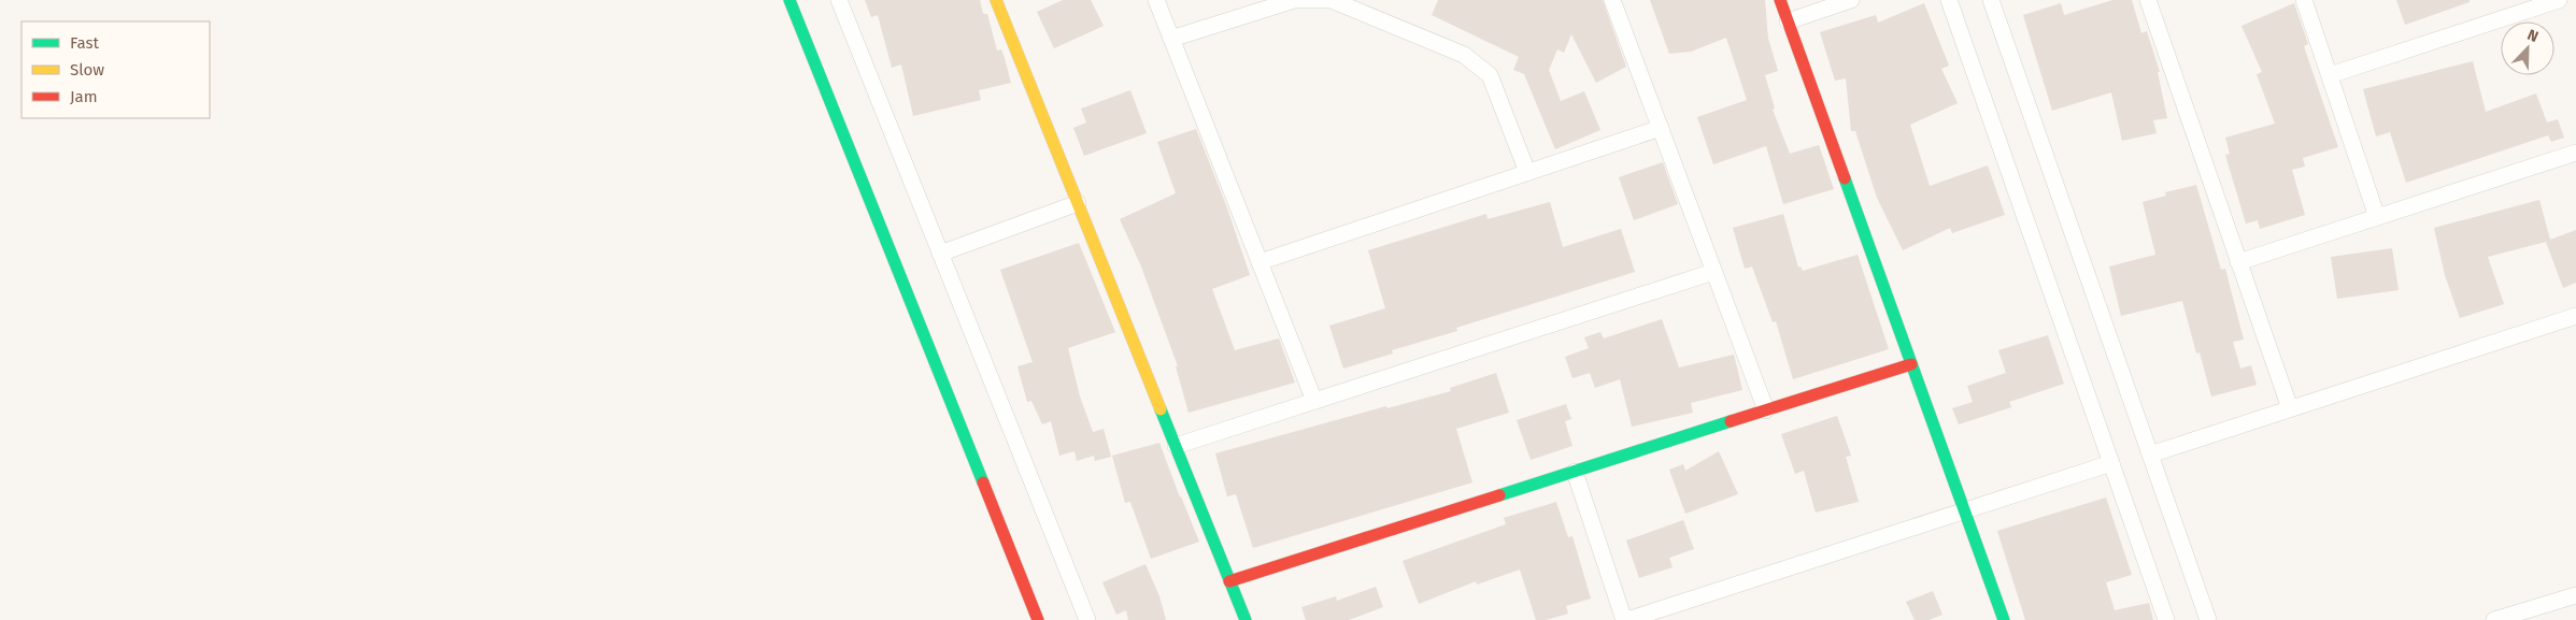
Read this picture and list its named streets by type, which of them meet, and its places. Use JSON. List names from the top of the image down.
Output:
{
  "legend": ["Fast", "Slow", "Jam"],
  "north": "top right"
}
